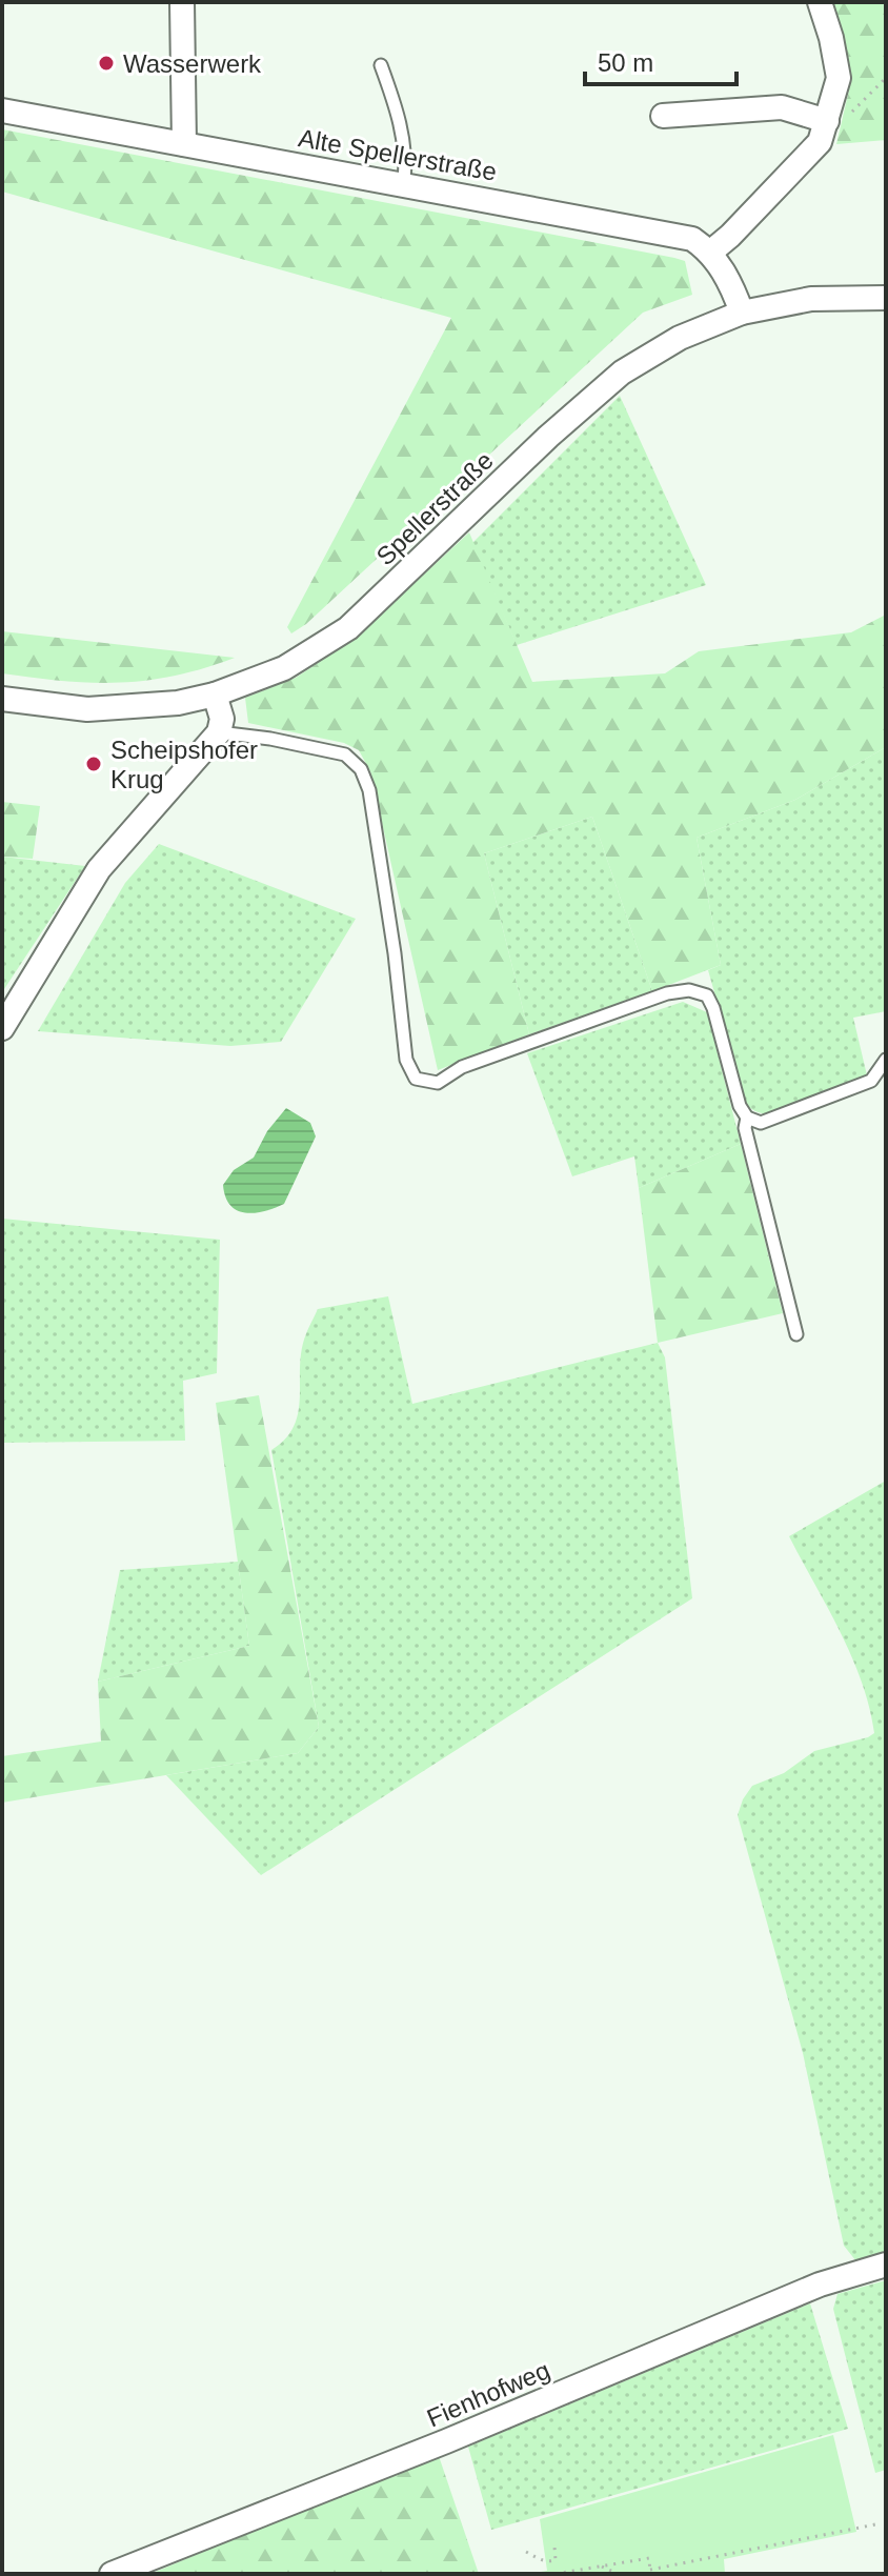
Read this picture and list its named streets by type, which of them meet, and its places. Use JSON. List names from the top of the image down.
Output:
{
  "streets": {
    "street": ["Alte Spellerstraße", "Spellerstraße", "Fienhofweg"]
  },
  "places": ["Wasserwerk", "Scheipshofer Krug"],
  "scale_bar": "50 m"
}
